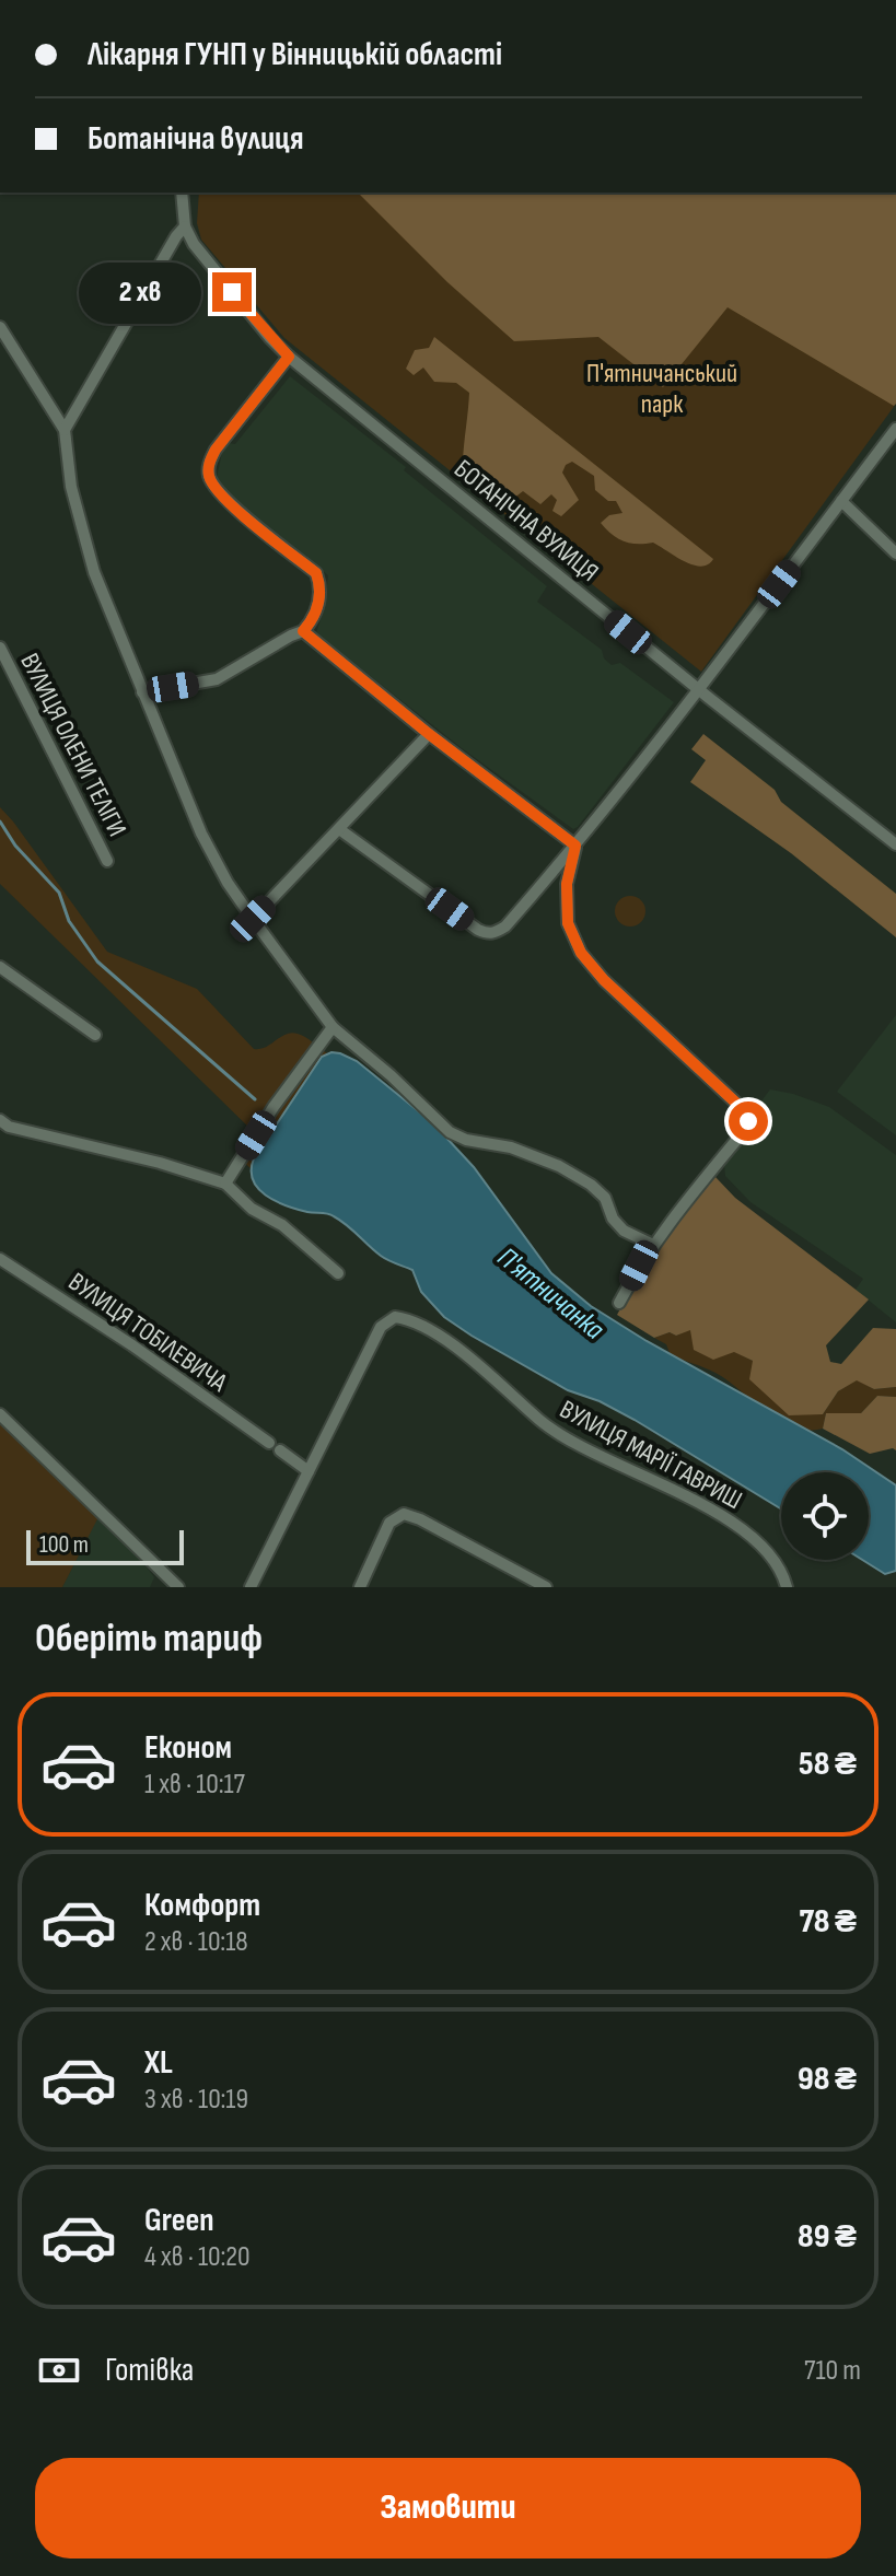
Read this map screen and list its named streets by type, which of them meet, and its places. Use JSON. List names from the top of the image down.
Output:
{
  "streets": {
    "street": [
      "БОТАНІЧНА ВУЛИЦЯ",
      "ВУЛИЦЯ ОЛЕНИ ТЕЛІГИ",
      "ВУЛИЦЯ ТОБІЛЕВИЧА",
      "ВУЛИЦЯ МАРІЇ ГАВРИШ"
    ]
  },
  "water": ["П'ятничанка"],
  "parks": ["П'ятничанський парк"],
  "scale_bar": "100 m",
  "page": {
    "banner": ["Лікарня ГУНП у Вінницькій області", "Ботанічна вулиця"],
    "bubble": "2 хв",
    "scale": "100 m",
    "heading": "Оберіть тариф",
    "list": [
      {
        "name": "Економ",
        "note": "1 хв · 10:17",
        "value": "58 ₴"
      },
      {
        "name": "Комфорт",
        "note": "2 хв · 10:18",
        "value": "78 ₴"
      },
      {
        "name": "XL",
        "note": "3 хв · 10:19",
        "value": "98 ₴"
      },
      {
        "name": "Green",
        "note": "4 хв · 10:20",
        "value": "89 ₴"
      }
    ],
    "pay": ["Готівка", "710 m"],
    "buttons": "Замовити"
  }
}
